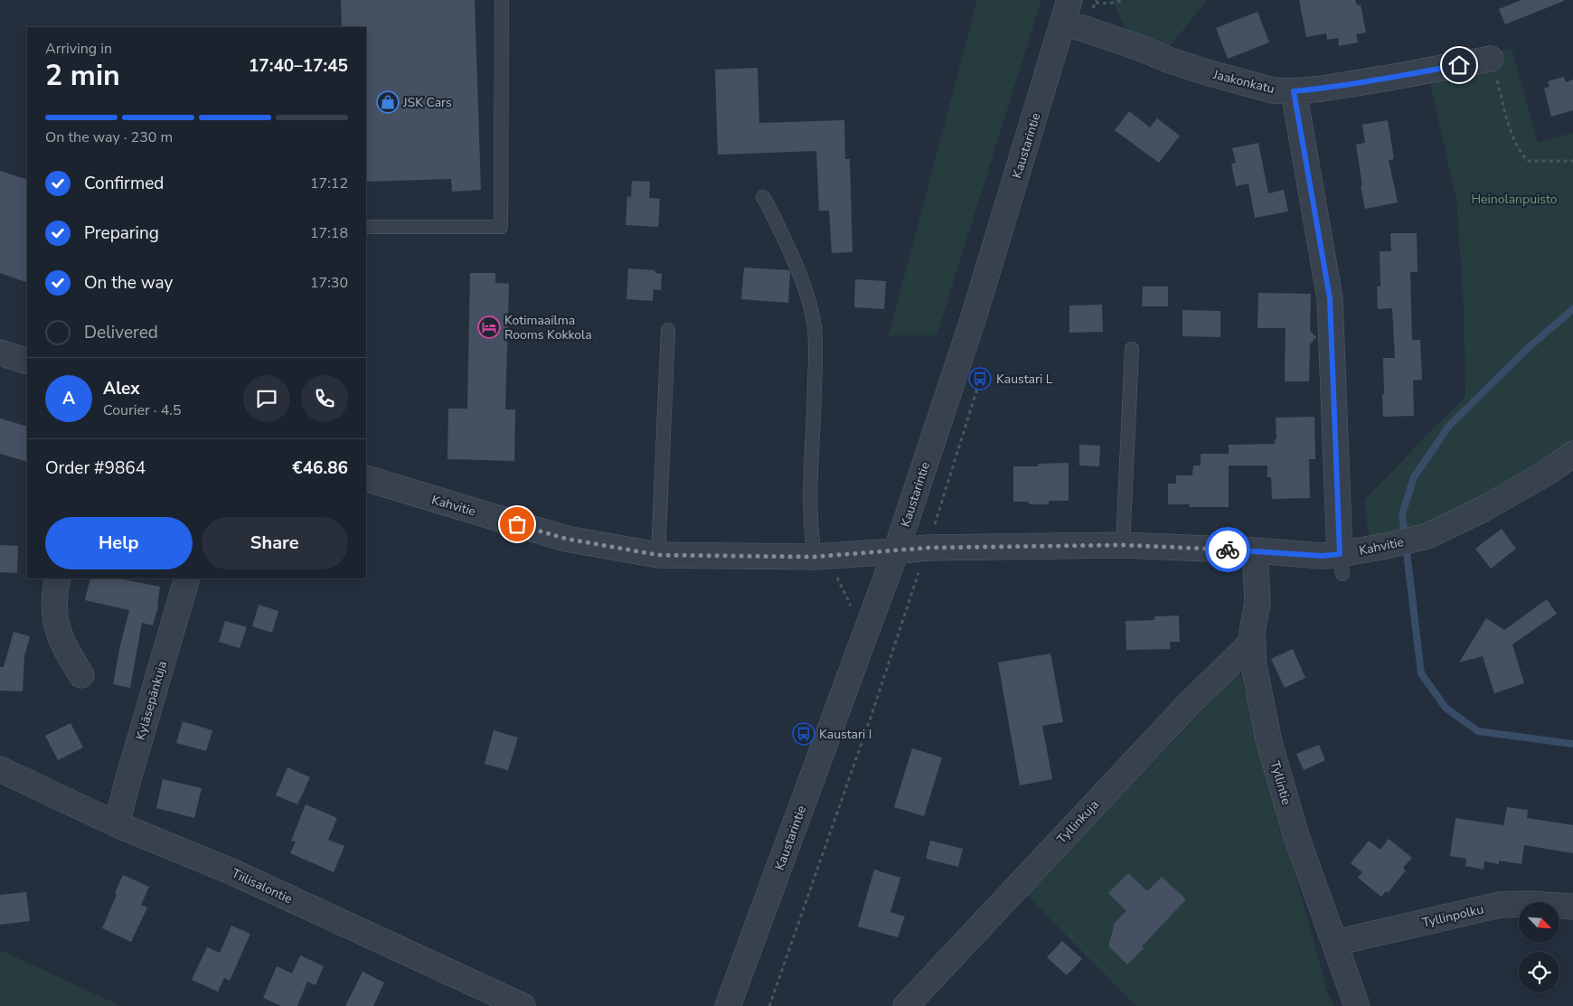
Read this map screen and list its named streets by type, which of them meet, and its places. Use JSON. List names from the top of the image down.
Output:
{
  "streets": {
    "street": [
      "Jaakonkatu",
      "Kaustarintie",
      "Kahvitie",
      "Kyläsepänkuja",
      "Tyllintie",
      "Tyllinkuja",
      "Tiilisalontie",
      "Tyllinpolku"
    ]
  },
  "crossings": [
    ["Jaakonkatu", "Kaustarintie"],
    ["Kaustarintie", "Kahvitie"],
    ["Kahvitie", "Tyllintie"],
    ["Kyläsepänkuja", "Tiilisalontie"],
    ["Tyllintie", "Tyllinkuja"],
    ["Tyllintie", "Tyllinpolku"]
  ],
  "parks": ["Heinolanpuisto"],
  "places": {
    "shop": ["JSK Cars"],
    "hotel": ["Kotimaailma Rooms Kokkola"],
    "bus stop": ["Kaustari L", "Kaustari I"]
  },
  "north": "bottom right",
  "page": {
    "heading": ["2 min", "Arriving in", "17:40–17:45"],
    "panel": [
      "Alex",
      "Courier · 4.5",
      "Order #9864",
      "€46.86"
    ],
    "bar": "On the way · 230 m",
    "list": [
      ["Confirmed", "17:12"],
      ["Preparing", "17:18"],
      ["On the way", "17:30"],
      "Delivered"
    ],
    "round": "A",
    "buttons": ["Help", "Share"]
  }
}
